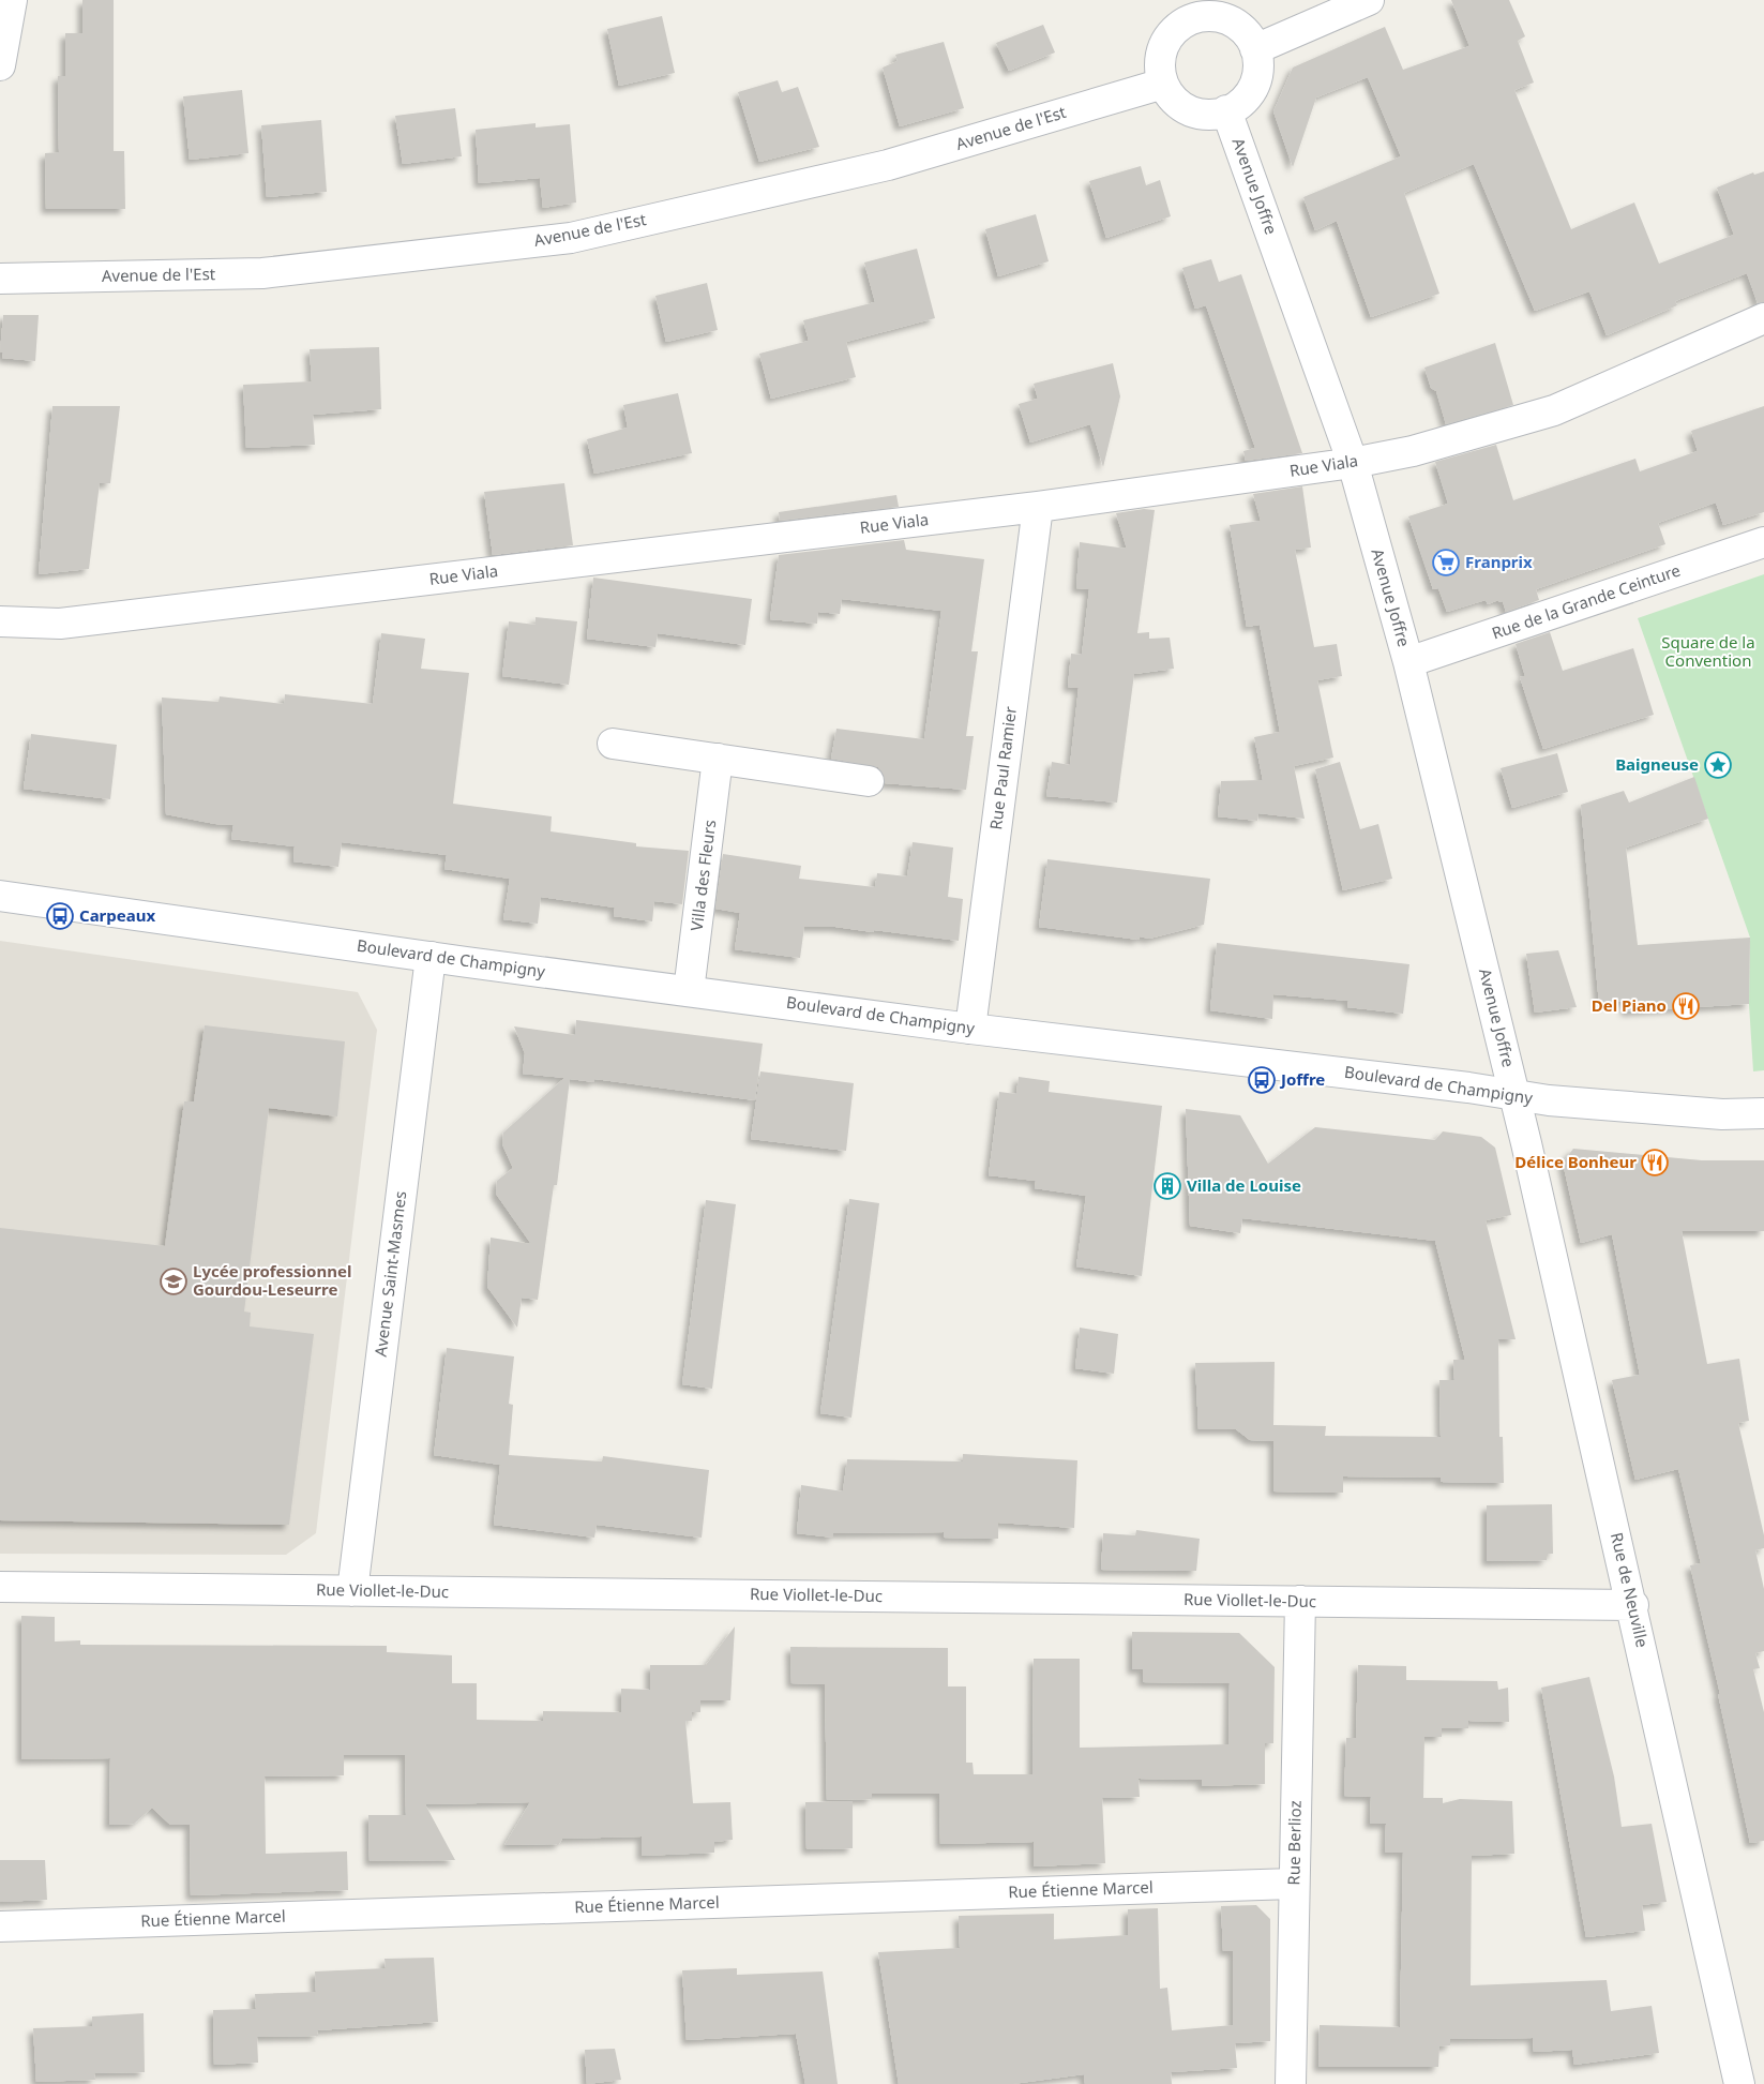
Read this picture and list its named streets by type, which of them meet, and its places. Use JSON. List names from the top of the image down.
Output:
{
  "streets": {
    "street": [
      "Avenue de l'Est",
      "Avenue Joffre",
      "Rue Viala",
      "Rue de la Grande Ceinture",
      "Rue Paul Ramier",
      "Villa des Fleurs",
      "Boulevard de Champigny",
      "Avenue Saint-Masmes",
      "Rue de Neuville",
      "Rue Viollet-le-Duc",
      "Rue Berlioz",
      "Rue Étienne Marcel"
    ]
  },
  "crossings": [
    ["Avenue de l'Est", "Avenue Joffre"],
    ["Avenue Joffre", "Rue Viala"],
    ["Avenue Joffre", "Rue de la Grande Ceinture"],
    ["Avenue Joffre", "Boulevard de Champigny"],
    ["Avenue Joffre", "Rue de Neuville"],
    ["Rue Viala", "Rue Paul Ramier"],
    ["Rue Paul Ramier", "Boulevard de Champigny"],
    ["Villa des Fleurs", "Boulevard de Champigny"],
    ["Boulevard de Champigny", "Avenue Saint-Masmes"],
    ["Boulevard de Champigny", "Rue de Neuville"],
    ["Avenue Saint-Masmes", "Rue Viollet-le-Duc"],
    ["Rue de Neuville", "Rue Viollet-le-Duc"],
    ["Rue Viollet-le-Duc", "Rue Berlioz"],
    ["Rue Berlioz", "Rue Étienne Marcel"]
  ],
  "parks": ["Square de la Convention"],
  "places": {
    "supermarket": ["Franprix"],
    "place": ["Baigneuse"],
    "bus stop": ["Carpeaux", "Joffre"],
    "restaurant": ["Del Piano", "Délice Bonheur"],
    "building": ["Villa de Louise"],
    "school or university": ["Lycée professionnel Gourdou-Leseurre"]
  }
}
